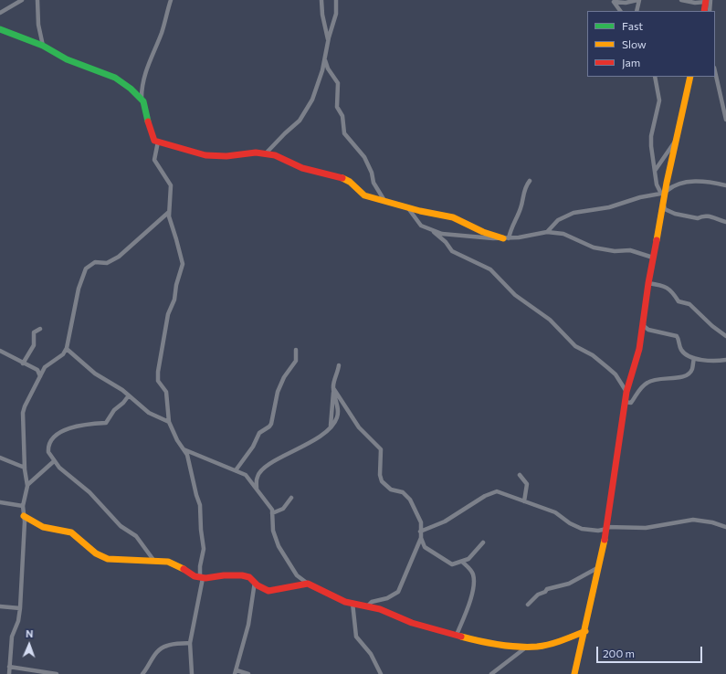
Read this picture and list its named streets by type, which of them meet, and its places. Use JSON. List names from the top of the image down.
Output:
{
  "legend": ["Fast", "Slow", "Jam"],
  "scale_bar": "200 m",
  "north": "top"
}
